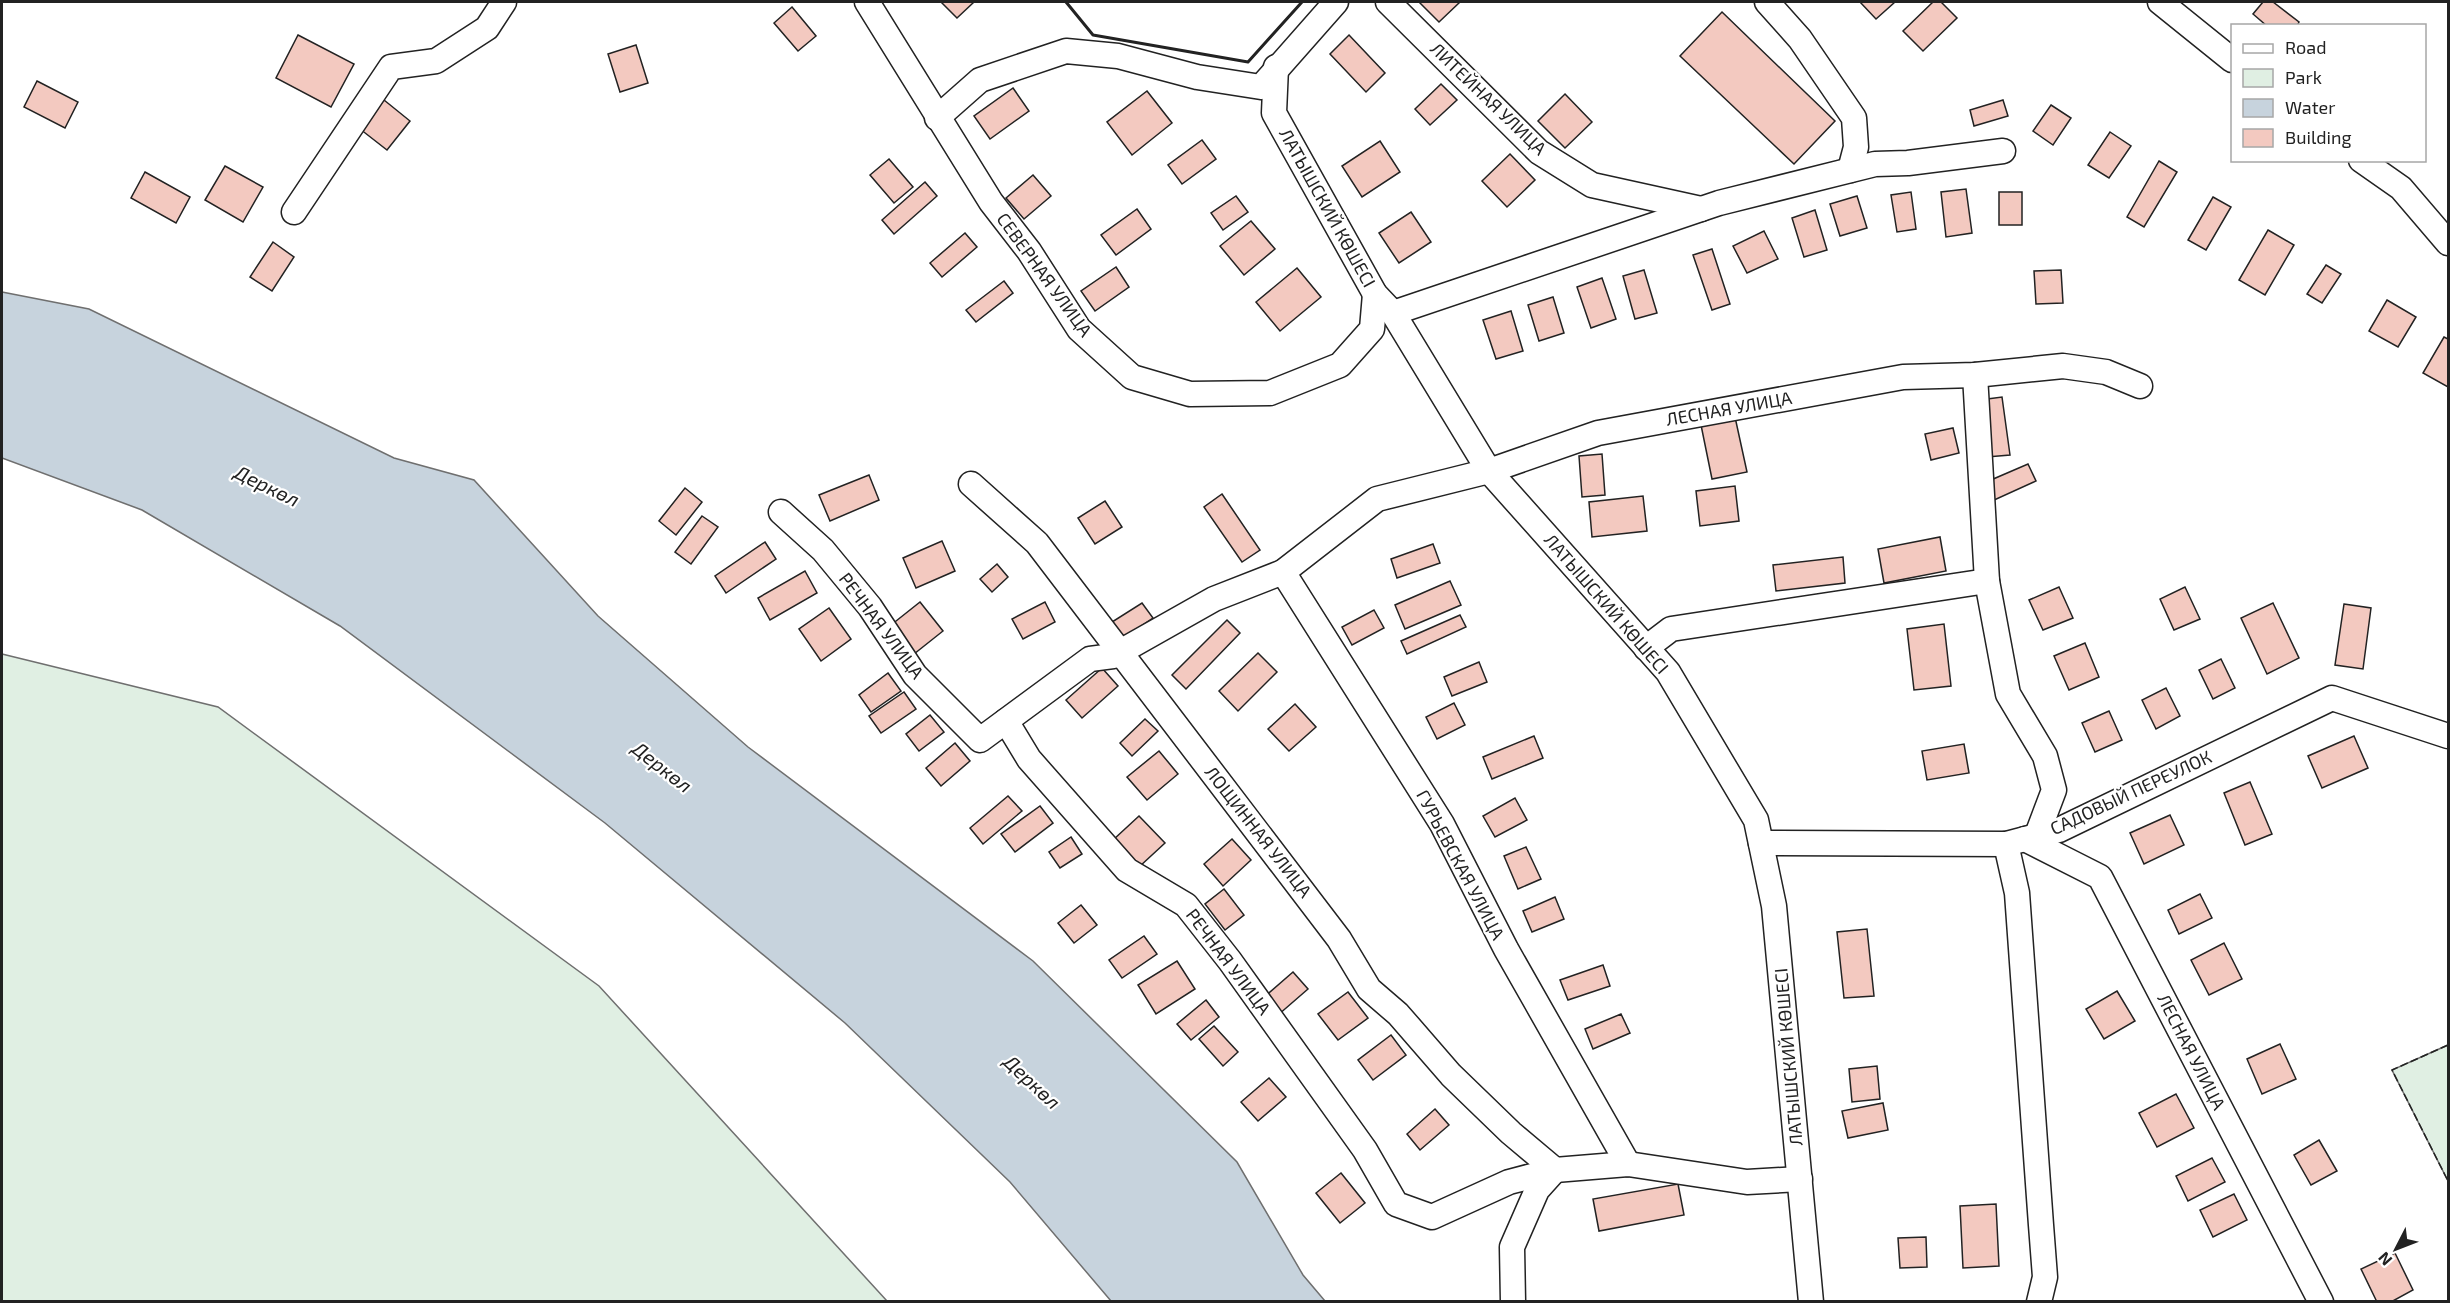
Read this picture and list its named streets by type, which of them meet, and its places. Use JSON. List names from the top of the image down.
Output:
{
  "streets": {
    "street": [
      "ЛИТЕЙНАЯ УЛИЦА",
      "ЛАТЫШСКИЙ КӨШЕСІ",
      "СЕВЕРНАЯ УЛИЦА",
      "ЛЕСНАЯ УЛИЦА",
      "РЕЧНАЯ УЛИЦА",
      "САДОВЫЙ ПЕРЕУЛОК",
      "ЛОЩИННАЯ УЛИЦА",
      "ГУРЬЕВСКАЯ УЛИЦА"
    ]
  },
  "crossings": [
    ["ЛИТЕЙНАЯ УЛИЦА", "ЛАТЫШСКИЙ КӨШЕСІ"],
    ["ЛАТЫШСКИЙ КӨШЕСІ", "СЕВЕРНАЯ УЛИЦА"],
    ["ЛАТЫШСКИЙ КӨШЕСІ", "ЛЕСНАЯ УЛИЦА"],
    ["ЛАТЫШСКИЙ КӨШЕСІ", "САДОВЫЙ ПЕРЕУЛОК"],
    ["ЛЕСНАЯ УЛИЦА", "РЕЧНАЯ УЛИЦА"],
    ["ЛЕСНАЯ УЛИЦА", "САДОВЫЙ ПЕРЕУЛОК"],
    ["ЛЕСНАЯ УЛИЦА", "ЛОЩИННАЯ УЛИЦА"],
    ["ЛЕСНАЯ УЛИЦА", "ГУРЬЕВСКАЯ УЛИЦА"],
    ["РЕЧНАЯ УЛИЦА", "ЛОЩИННАЯ УЛИЦА"]
  ],
  "water": ["Деркөл"],
  "legend": [
    "Road",
    "Park",
    "Water",
    "Building"
  ],
  "north": "bottom left"
}
